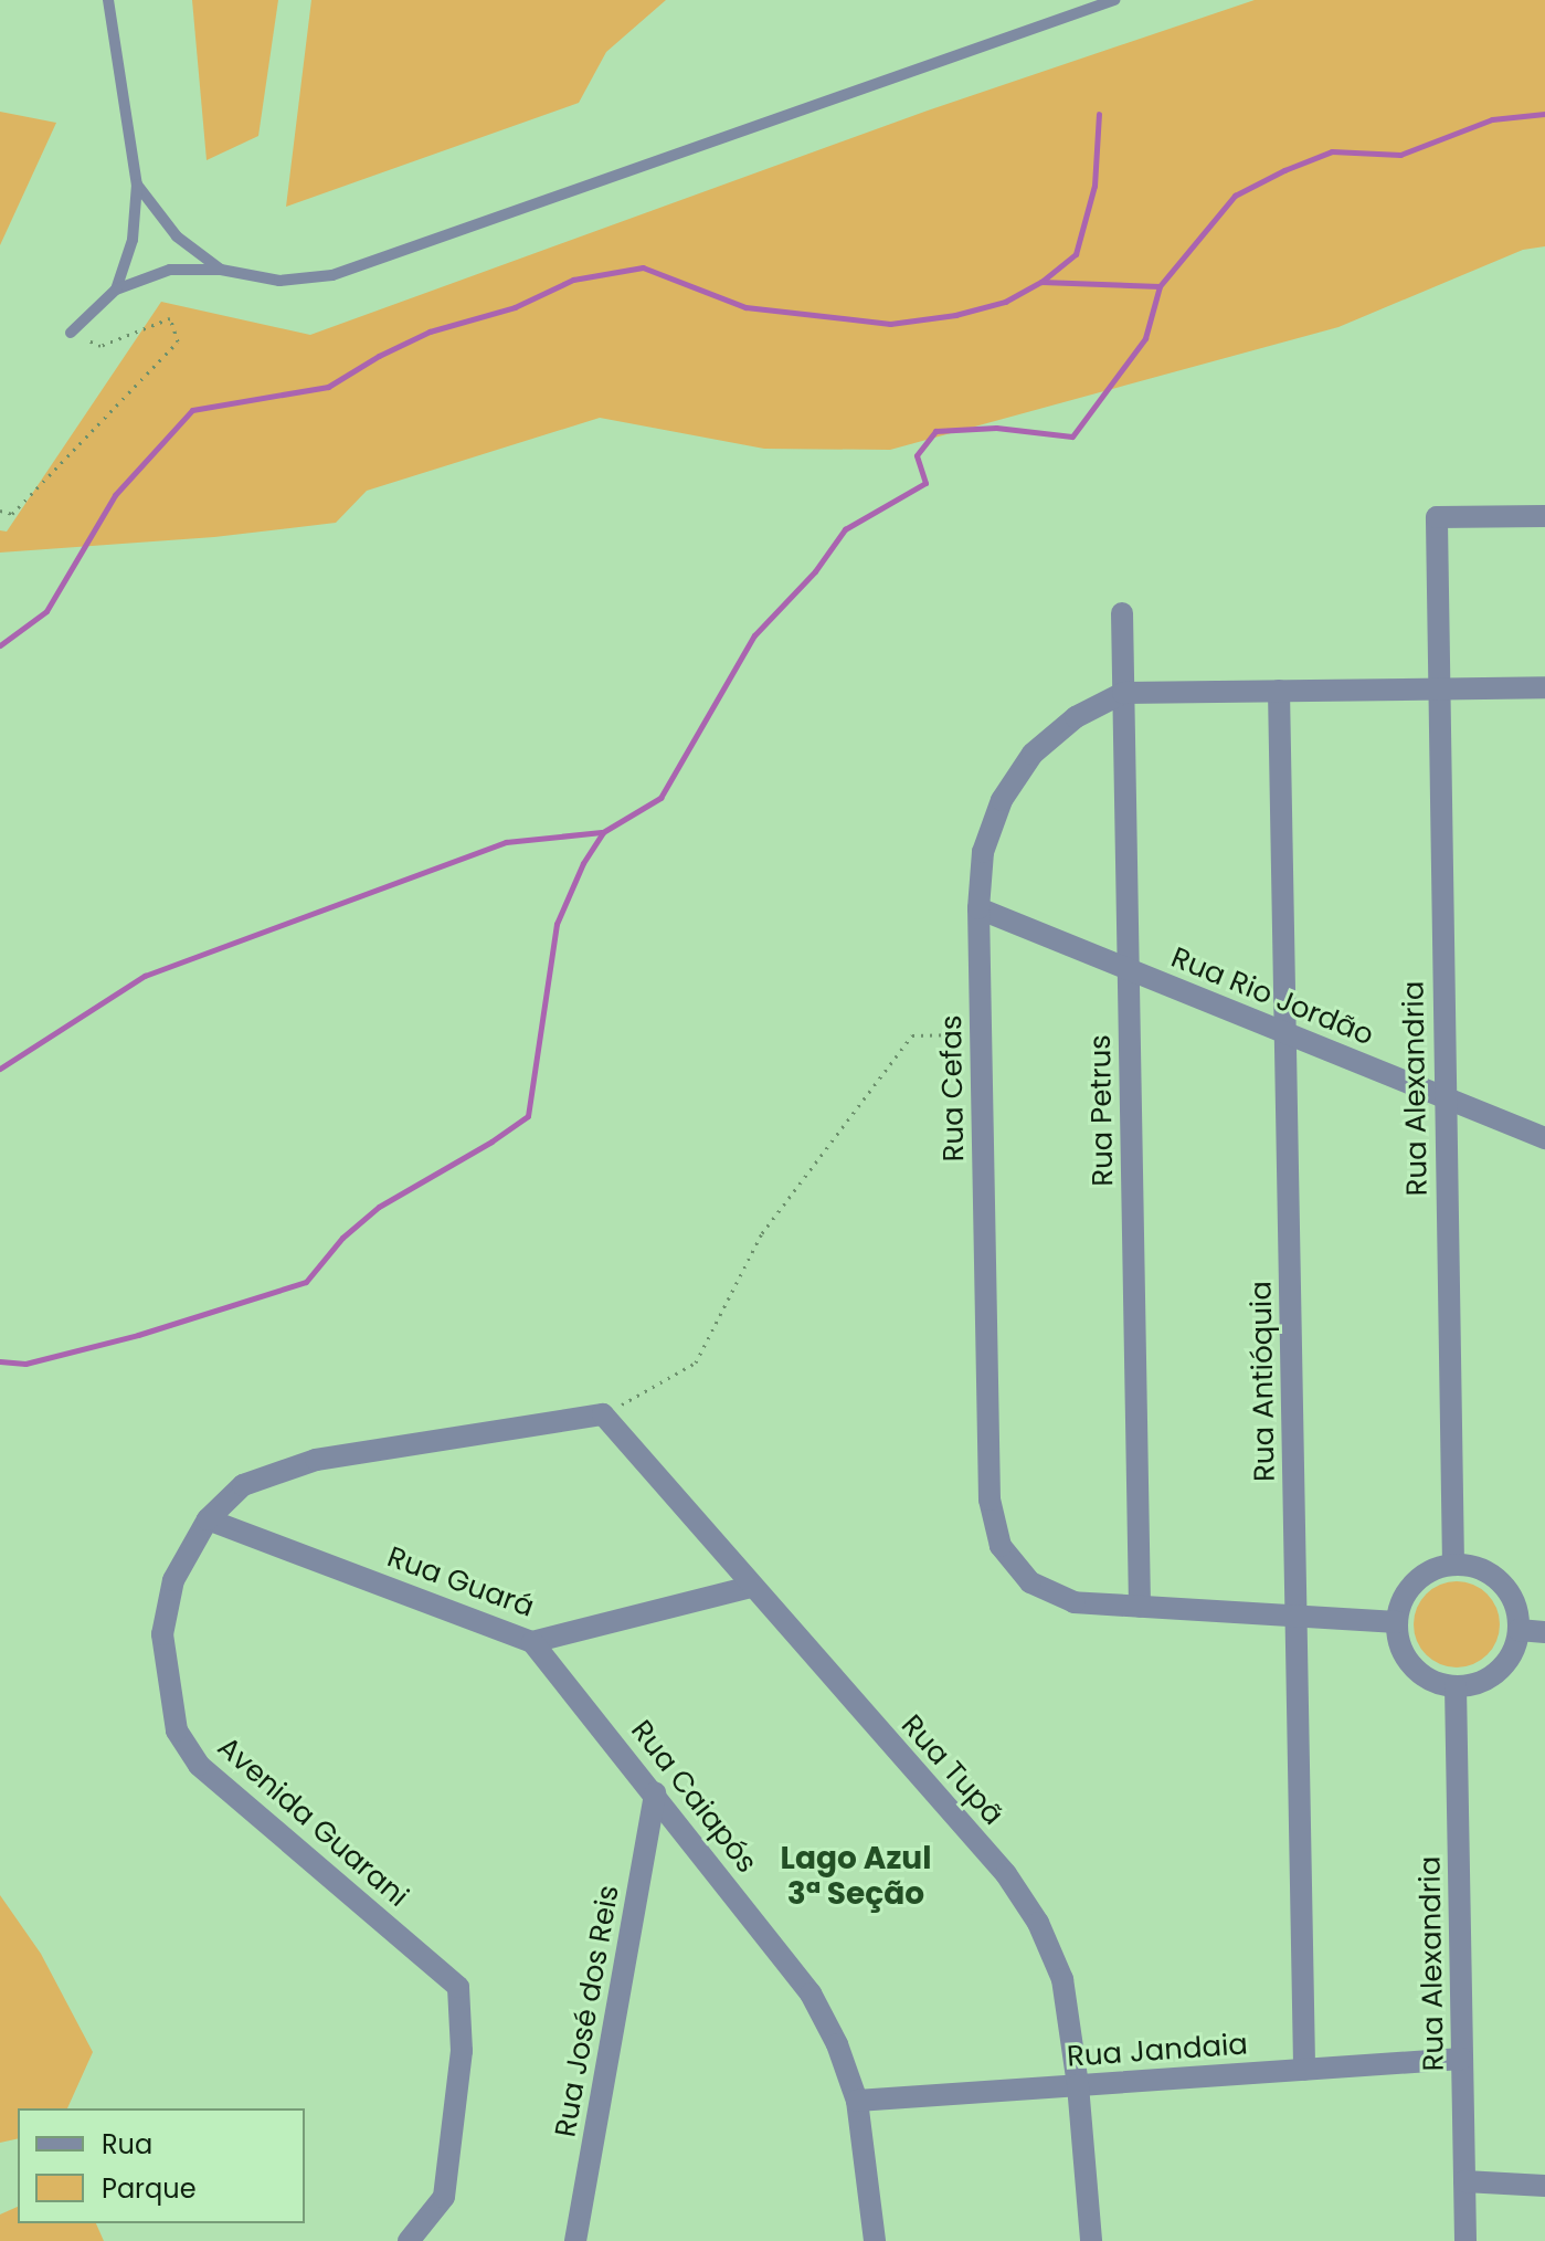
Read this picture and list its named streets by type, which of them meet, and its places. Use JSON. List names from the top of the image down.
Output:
{
  "streets": {
    "street": [
      "Rua Rio Jordão",
      "Rua Cefas",
      "Rua Alexandria",
      "Rua Petrus",
      "Rua Antióquia",
      "Rua Guará",
      "Rua Tupã",
      "Rua Caiapós",
      "Avenida Guarani",
      "Rua José dos Reis",
      "Rua Jandaia"
    ]
  },
  "crossings": [
    ["Rua Rio Jordão", "Rua Cefas"],
    ["Rua Rio Jordão", "Rua Alexandria"],
    ["Rua Rio Jordão", "Rua Petrus"],
    ["Rua Rio Jordão", "Rua Antióquia"],
    ["Rua Cefas", "Rua Alexandria"],
    ["Rua Cefas", "Rua Petrus"],
    ["Rua Cefas", "Rua Antióquia"],
    ["Rua Alexandria", "Rua Jandaia"],
    ["Rua Antióquia", "Rua Jandaia"],
    ["Rua Guará", "Rua Tupã"],
    ["Rua Guará", "Rua Caiapós"],
    ["Rua Guará", "Avenida Guarani"],
    ["Rua Tupã", "Avenida Guarani"],
    ["Rua Tupã", "Rua Jandaia"],
    ["Rua Caiapós", "Rua José dos Reis"],
    ["Rua Caiapós", "Rua Jandaia"]
  ],
  "districts": ["Lago Azul 3ª Seção"],
  "legend": ["Rua", "Parque"]
}
